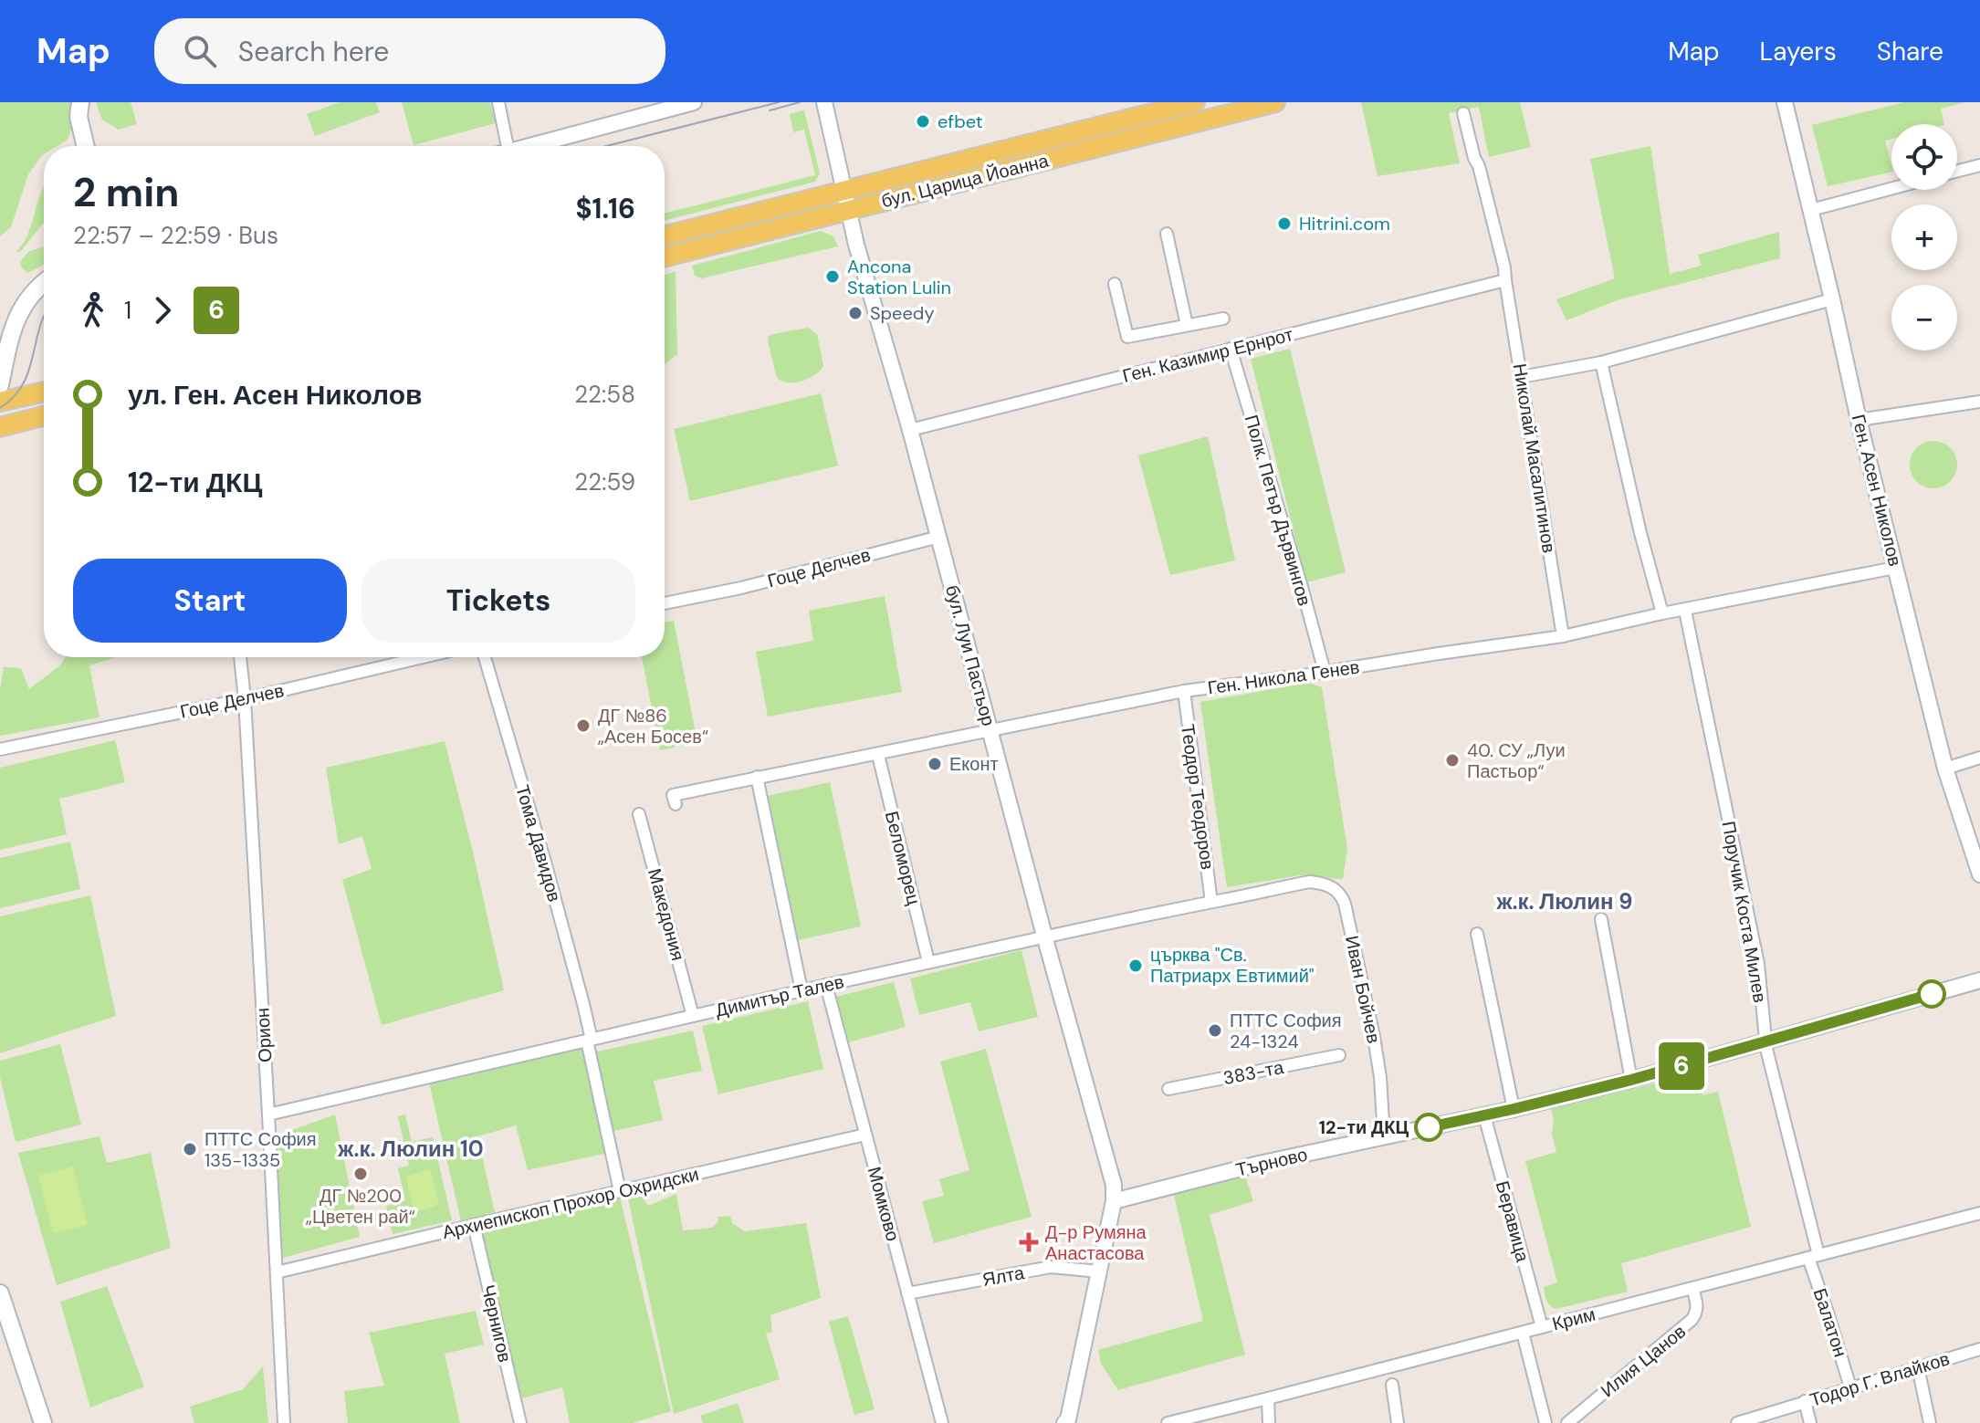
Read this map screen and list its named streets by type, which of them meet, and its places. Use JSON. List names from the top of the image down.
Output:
{
  "streets": {
    "main road": ["бул. Царица Йоанна"],
    "street": [
      "Ген. Казимир Ернрот",
      "Николай Масалитинов",
      "Ген. Асен Николов",
      "Полк. Петър Дървингов",
      "Гоце Делчев",
      "бул. Луи Пастьор",
      "Ген. Никола Генев",
      "Теодор Теодоров",
      "Тома Давидов",
      "Беломорец",
      "Поручик Коста Милев",
      "Македония",
      "Иван Бойчев",
      "Димитър Талев",
      "Орион",
      "383-та",
      "Търново",
      "Архиепископ Прохор Охридски",
      "Момково",
      "Беравица",
      "Ялта",
      "Крим",
      "Балатон",
      "Чернигов",
      "Илия Цанов",
      "Тодор Г. Влайков"
    ]
  },
  "crossings": [
    ["бул. Царица Йоанна", "бул. Луи Пастьор"],
    ["Ген. Казимир Ернрот", "Николай Масалитинов"],
    ["Ген. Казимир Ернрот", "Полк. Петър Дървингов"],
    ["Ген. Казимир Ернрот", "бул. Луи Пастьор"],
    ["Николай Масалитинов", "Ген. Никола Генев"],
    ["Ген. Асен Николов", "Ген. Никола Генев"],
    ["Полк. Петър Дървингов", "Ген. Никола Генев"],
    ["Гоце Делчев", "бул. Луи Пастьор"],
    ["Гоце Делчев", "Орион"],
    ["бул. Луи Пастьор", "Ген. Никола Генев"],
    ["бул. Луи Пастьор", "Димитър Талев"],
    ["бул. Луи Пастьор", "Търново"],
    ["бул. Луи Пастьор", "Ялта"],
    ["Ген. Никола Генев", "Теодор Теодоров"],
    ["Ген. Никола Генев", "Беломорец"],
    ["Ген. Никола Генев", "Поручик Коста Милев"],
    ["Теодор Теодоров", "Димитър Талев"],
    ["Тома Давидов", "Димитър Талев"],
    ["Тома Давидов", "Архиепископ Прохор Охридски"],
    ["Беломорец", "Димитър Талев"],
    ["Поручик Коста Милев", "Търново"],
    ["Поручик Коста Милев", "Крим"],
    ["Поручик Коста Милев", "Балатон"],
    ["Македония", "Димитър Талев"],
    ["Иван Бойчев", "Димитър Талев"],
    ["Иван Бойчев", "Търново"],
    ["Димитър Талев", "Орион"],
    ["Димитър Талев", "Момково"],
    ["Орион", "Архиепископ Прохор Охридски"],
    ["Търново", "Беравица"],
    ["Архиепископ Прохор Охридски", "Момково"],
    ["Архиепископ Прохор Охридски", "Чернигов"],
    ["Момково", "Ялта"],
    ["Беравица", "Крим"],
    ["Крим", "Балатон"],
    ["Крим", "Илия Цанов"],
    ["Балатон", "Тодор Г. Влайков"]
  ],
  "districts": ["ж.к. Люлин 9", "ж.к. Люлин 10"],
  "places": {
    "other": [
      "efbet",
      "Hitrini.com",
      "Ancona Station Lulin",
      "Speedy",
      "ДГ №86 „Асен Босев“",
      "40. СУ „Луи Пастьор“",
      "Еконт",
      "църква \"Св. Патриарх Евтимий\"",
      "ПТТС София 24-1324",
      "12-ти ДКЦ",
      "ПТТС София 135-1335",
      "ДГ №200 „Цветен рай“"
    ],
    "health": ["Д-р Румяна Анастасова"]
  },
  "lines": ["bus line 6"],
  "page": {
    "header": "Map",
    "search": "Search here",
    "nav": ["Map", "Layers", "Share"],
    "on_map": "6",
    "map_buttons": ["+", "−"],
    "heading": ["2 min", "22:57 – 22:59 · Bus", "$1.16"],
    "legs": ["1", "6"],
    "list": [
      {
        "name": "ул. Ген. Асен Николов",
        "value": "22:58"
      },
      {
        "name": "12-ти ДКЦ",
        "value": "22:59"
      }
    ],
    "buttons": ["Start", "Tickets"]
  }
}
